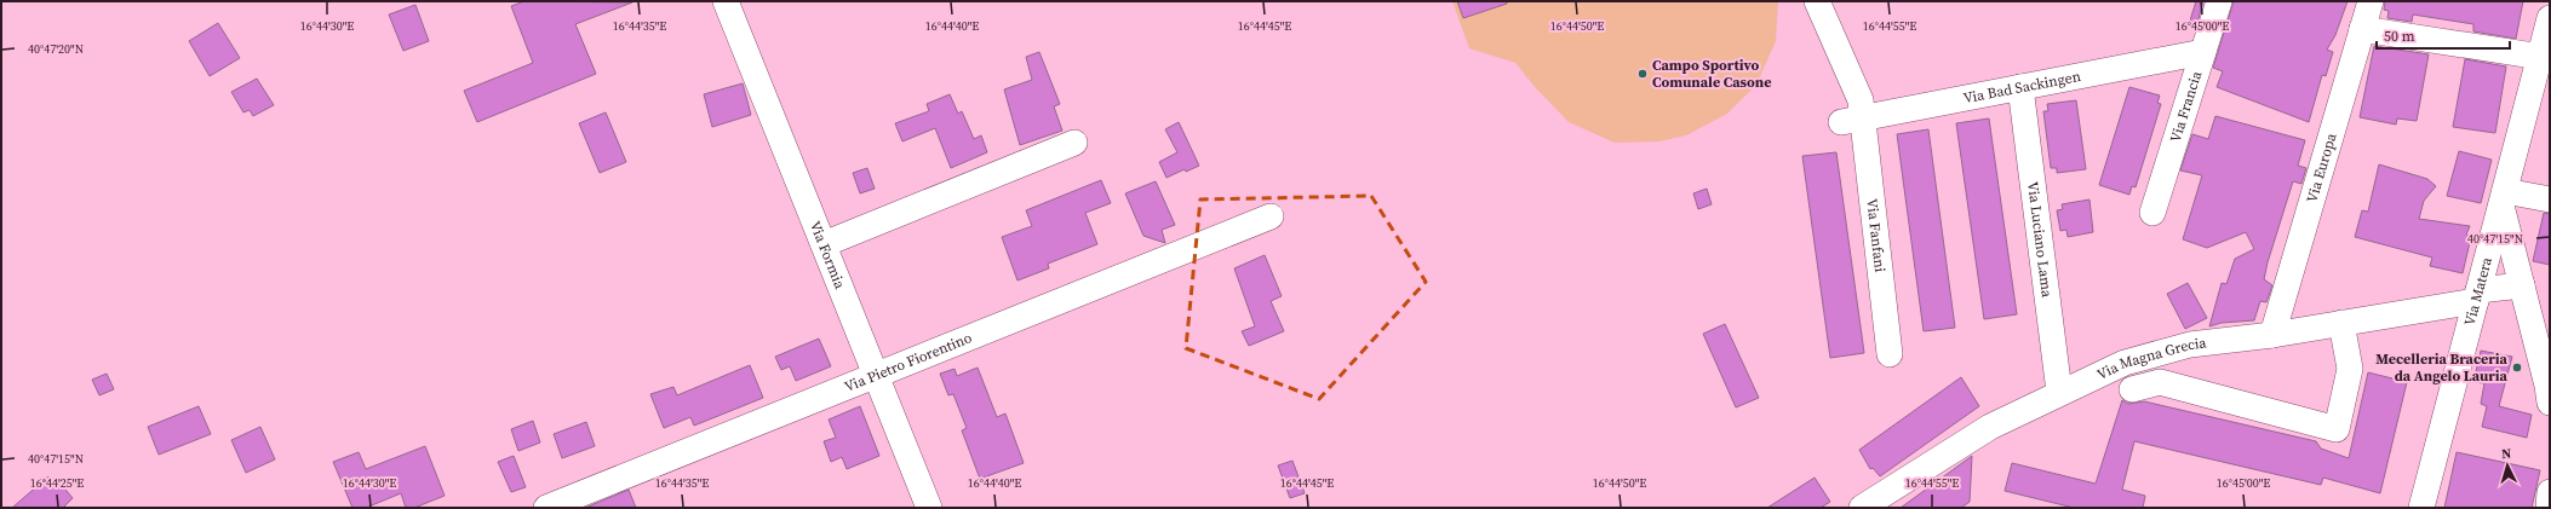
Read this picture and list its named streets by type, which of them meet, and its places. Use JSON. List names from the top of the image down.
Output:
{
  "streets": {
    "street": [
      "Via Bad Sackingen",
      "Via Francia",
      "Via Europa",
      "Via Fanfani",
      "Via Luciano Lama",
      "Via Formia",
      "Via Matera",
      "Via Magna Grecia",
      "Via Pietro Fiorentino"
    ]
  },
  "crossings": [
    ["Via Bad Sackingen", "Via Francia"],
    ["Via Bad Sackingen", "Via Fanfani"],
    ["Via Bad Sackingen", "Via Luciano Lama"],
    ["Via Europa", "Via Magna Grecia"],
    ["Via Luciano Lama", "Via Magna Grecia"],
    ["Via Formia", "Via Pietro Fiorentino"],
    ["Via Matera", "Via Magna Grecia"]
  ],
  "places": ["Campo Sportivo Comunale Casone", "Mecelleria Braceria da Angelo Lauria"],
  "scale_bar": "50 m",
  "north": "top",
  "coordinates": [
    "16°44'30\"E",
    "16°44'35\"E",
    "16°44'40\"E",
    "16°44'45\"E",
    "16°44'50\"E",
    "16°44'55\"E",
    "16°45'00\"E",
    "40°47'20\"N",
    "40°47'15\"N",
    "16°44'25\"E"
  ]
}
